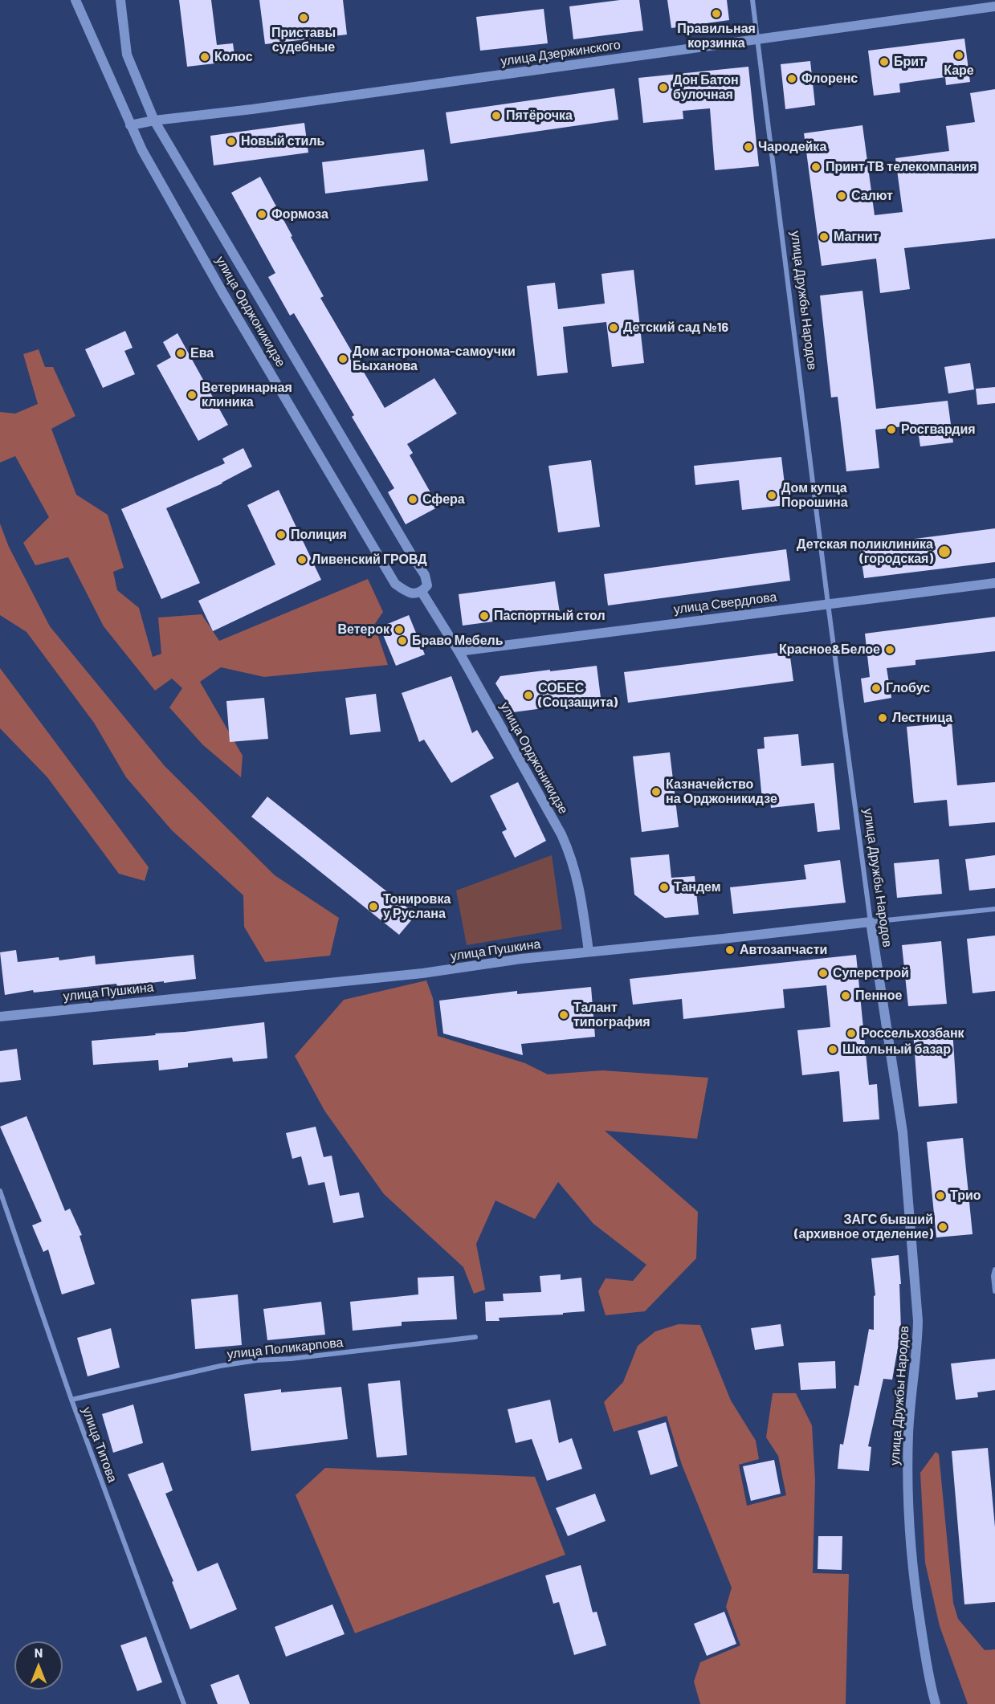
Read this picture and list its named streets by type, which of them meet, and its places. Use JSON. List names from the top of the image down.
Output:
{
  "streets": {
    "street": [
      "улица Дзержинского",
      "улица Дружбы Народов",
      "улица Орджоникидзе",
      "улица Свердлова",
      "улица Пушкина",
      "улица Поликарпова",
      "улица Титова"
    ]
  },
  "crossings": [
    ["улица Дзержинского", "улица Дружбы Народов"],
    ["улица Дзержинского", "улица Орджоникидзе"],
    ["улица Дружбы Народов", "улица Свердлова"],
    ["улица Дружбы Народов", "улица Пушкина"],
    ["улица Орджоникидзе", "улица Свердлова"],
    ["улица Орджоникидзе", "улица Пушкина"],
    ["улица Поликарпова", "улица Титова"]
  ],
  "places": [
    "Правильная корзинка",
    "Приставы судебные",
    "Каре",
    "Колос",
    "Брит",
    "Флоренс",
    "Дон Батон булочная",
    "Пятёрочка",
    "Новый стиль",
    "Чародейка",
    "Принт ТВ телекомпания",
    "Салют",
    "Формоза",
    "Магнит",
    "Детский сад №16",
    "Ева",
    "Дом астронома-самоучки Быханова",
    "Ветеринарная клиника",
    "Росгвардия",
    "Дом купца Порошина",
    "Сфера",
    "Полиция",
    "Детская поликлиника (городская)",
    "Ливенский ГРОВД",
    "Паспортный стол",
    "Ветерок",
    "Браво Мебель",
    "Красное&Белое",
    "Глобус",
    "СОБЕС (Соцзащита)",
    "Лестница",
    "Казначейство на Орджоникидзе",
    "Тандем",
    "Тонировка у Руслана",
    "Автозапчасти",
    "Суперстрой",
    "Пенное",
    "Талант типография",
    "Россельхозбанк",
    "Школьный базар",
    "Трио",
    "ЗАГС бывший (архивное отделение)"
  ],
  "north": "top"
}
